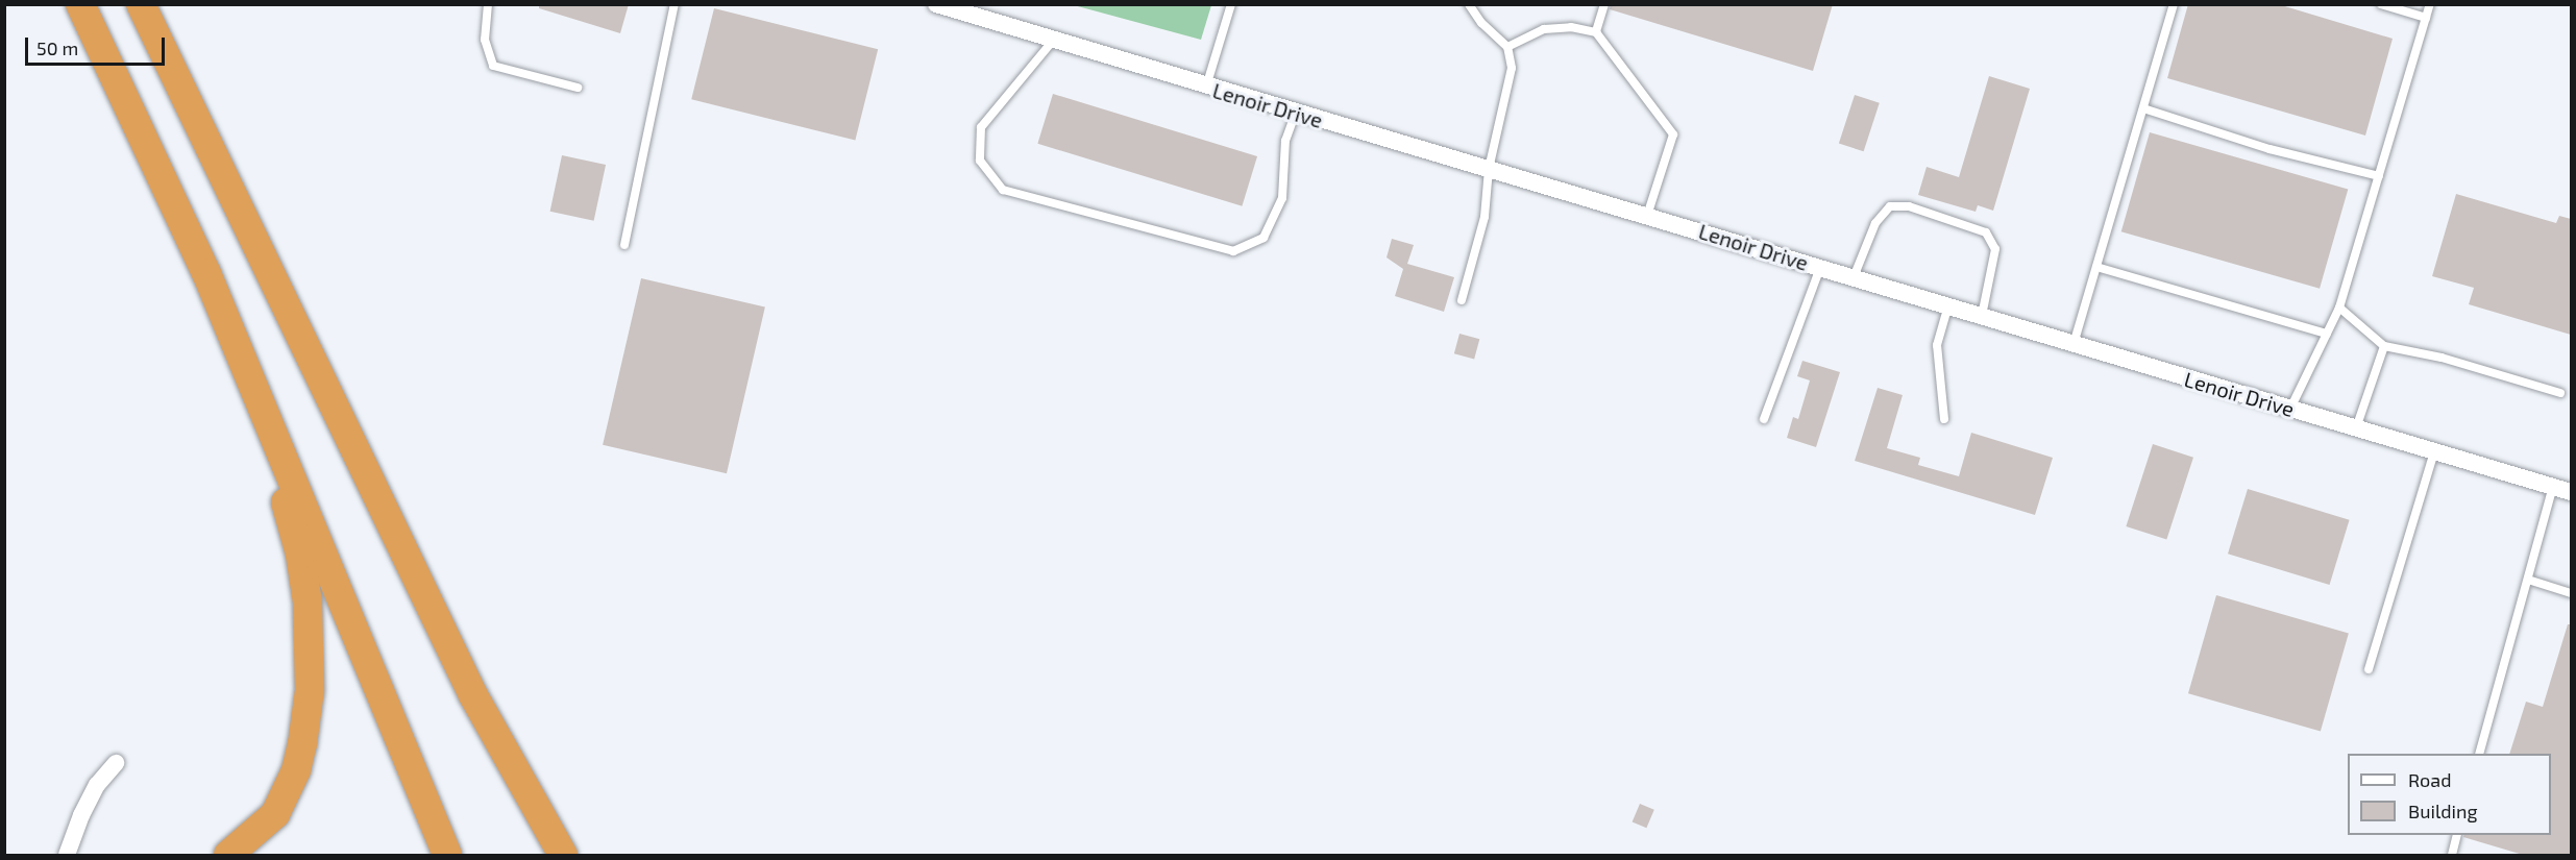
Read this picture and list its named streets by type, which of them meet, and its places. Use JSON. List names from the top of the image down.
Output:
{
  "streets": {
    "street": ["Lenoir Drive"]
  },
  "legend": ["Road", "Building"],
  "scale_bar": "50 m"
}
